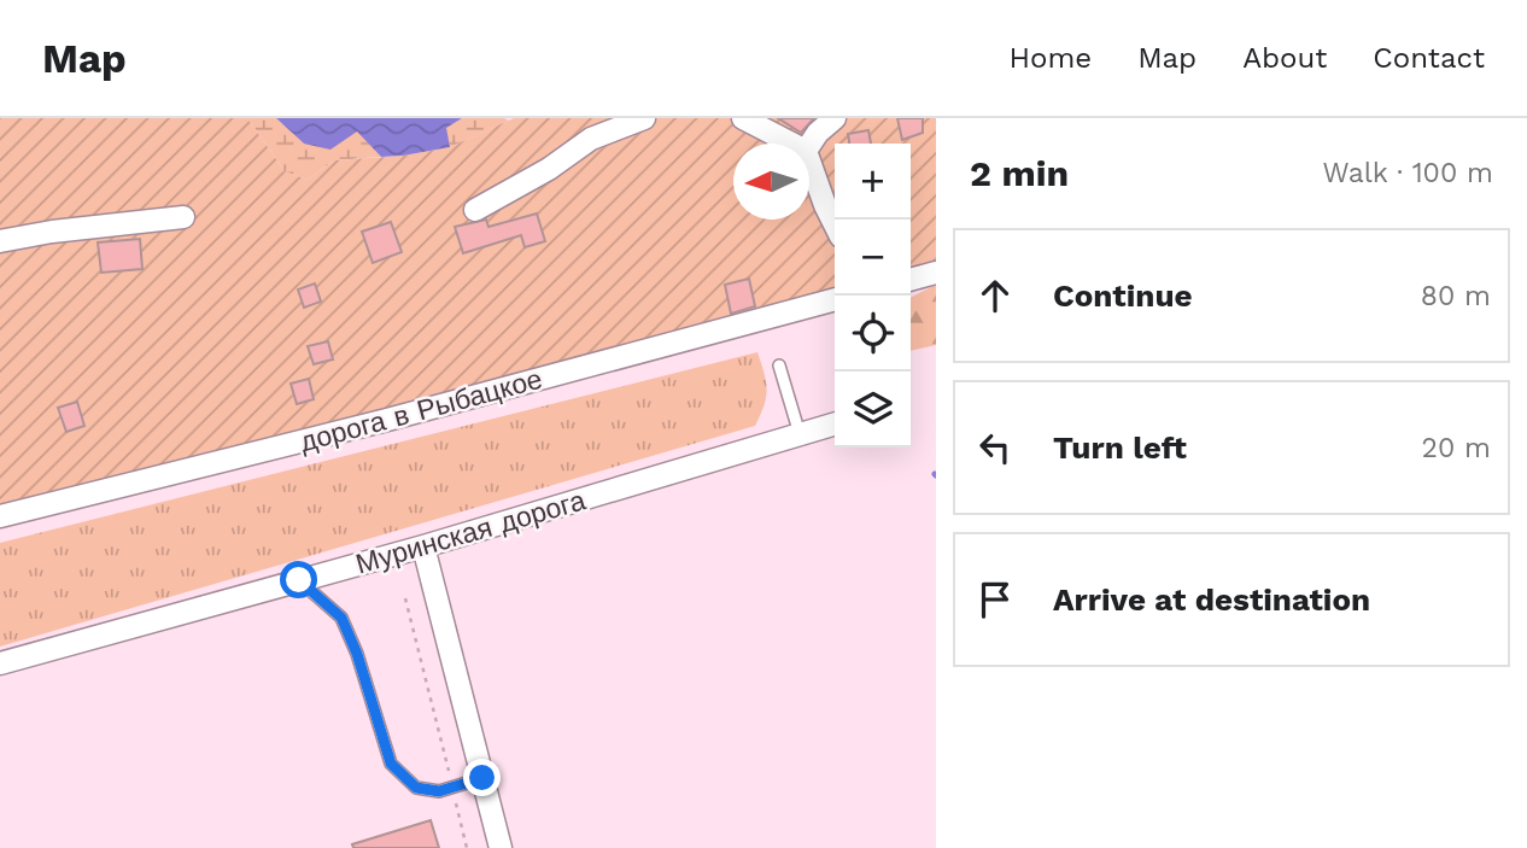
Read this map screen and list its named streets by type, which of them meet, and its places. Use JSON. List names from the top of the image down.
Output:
{
  "streets": {
    "street": ["дорога в Рыбацкое", "Муринская дорога"]
  },
  "north": "left",
  "page": {
    "header": "Map",
    "nav": [
      "Home",
      "Map",
      "About",
      "Contact"
    ],
    "heading": ["2 min", "Walk · 100 m"],
    "map_buttons": ["+", "−"],
    "list": [
      ["Continue", "80 m"],
      ["Turn left", "20 m"],
      "Arrive at destination"
    ]
  }
}
